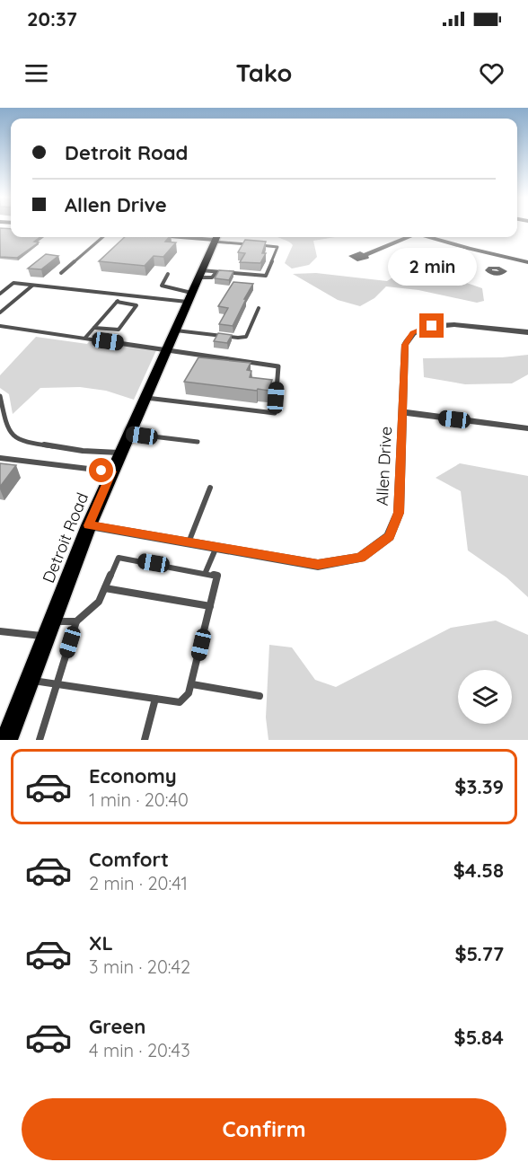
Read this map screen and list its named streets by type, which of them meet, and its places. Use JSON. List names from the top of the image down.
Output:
{
  "streets": {
    "main road": ["Detroit Road"],
    "street": ["Allen Drive"]
  },
  "crossings": [
    ["Allen Drive", "Detroit Road"]
  ],
  "page": {
    "status": "20:37",
    "header": "Tako",
    "banner": ["Detroit Road", "Allen Drive"],
    "bubble": "2 min",
    "list": [
      {
        "name": "Economy",
        "note": "1 min · 20:40",
        "value": "$3.39"
      },
      {
        "name": "Comfort",
        "note": "2 min · 20:41",
        "value": "$4.58"
      },
      {
        "name": "XL",
        "note": "3 min · 20:42",
        "value": "$5.77"
      },
      {
        "name": "Green",
        "note": "4 min · 20:43",
        "value": "$5.84"
      }
    ],
    "buttons": "Confirm"
  }
}
